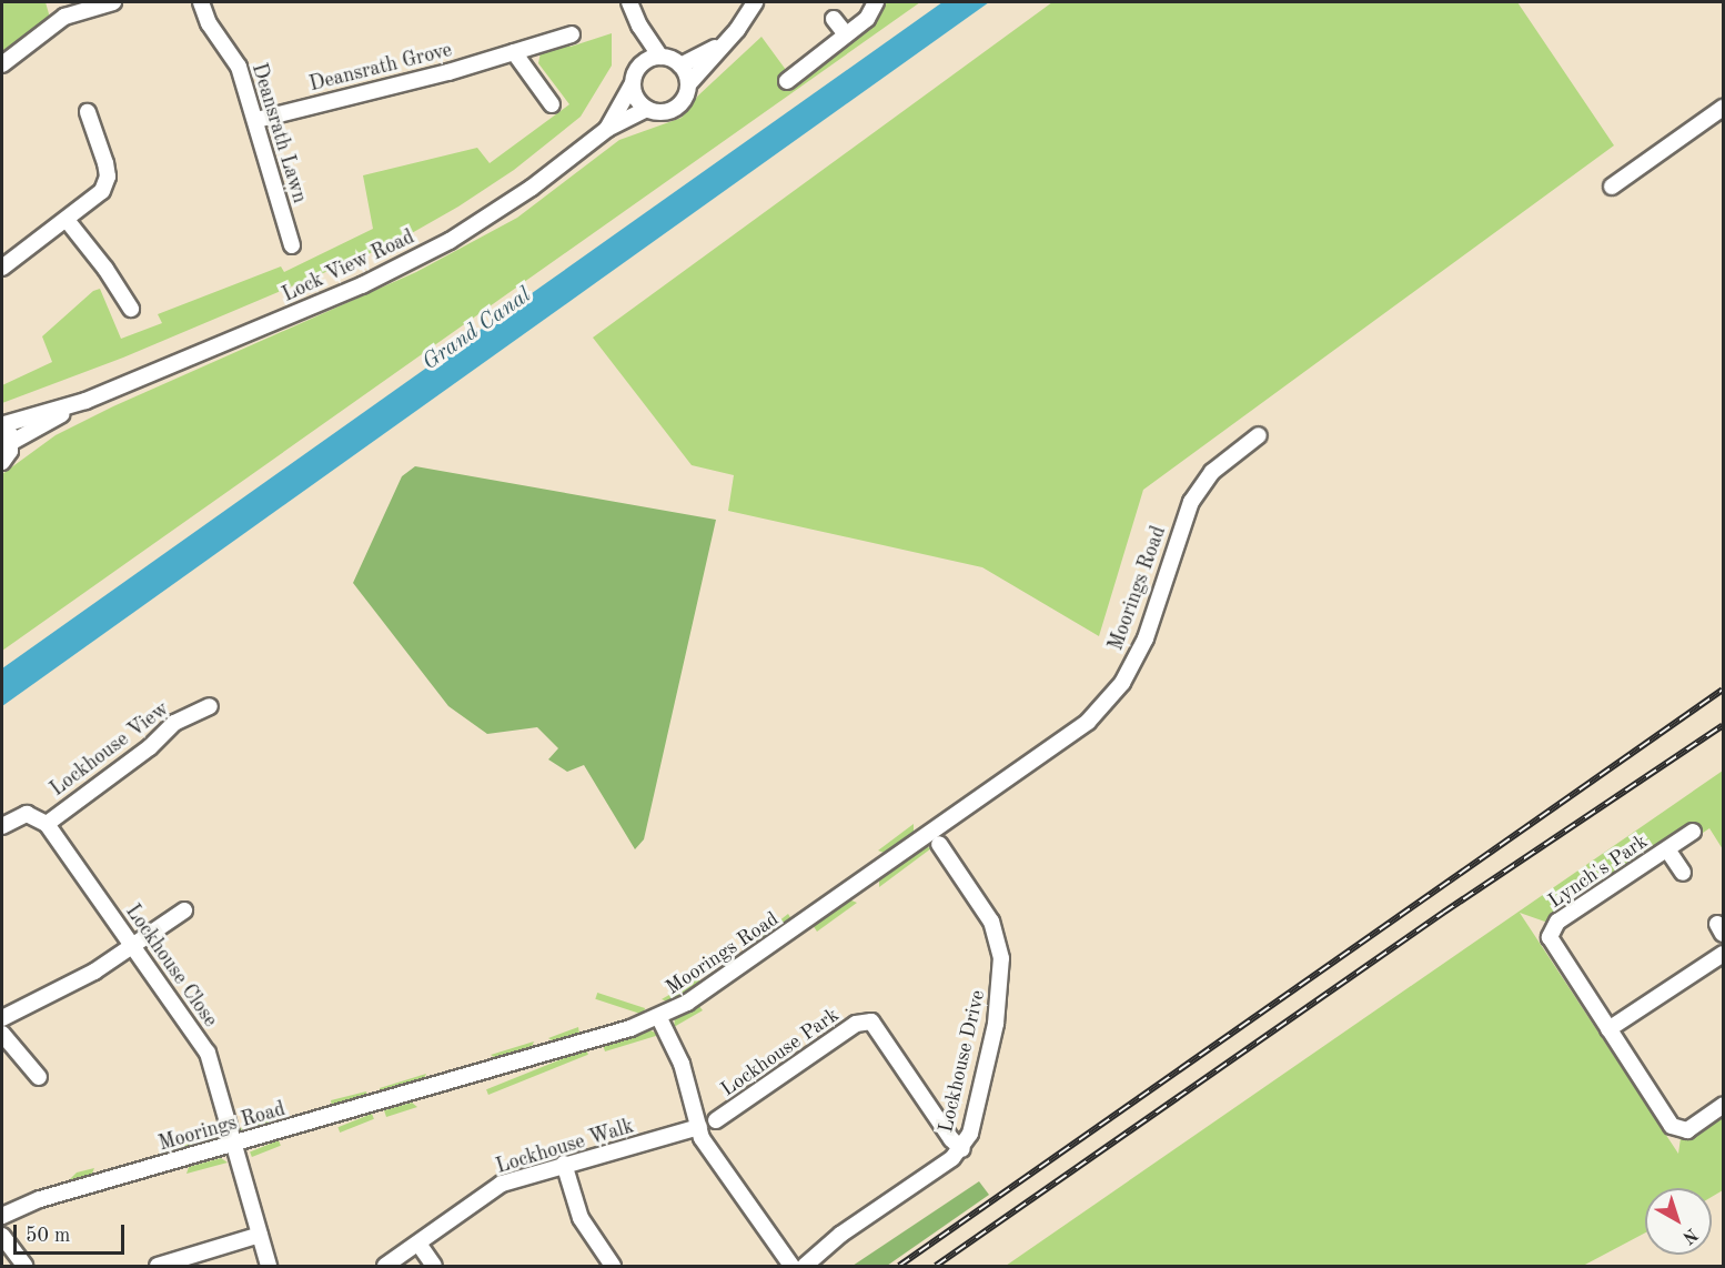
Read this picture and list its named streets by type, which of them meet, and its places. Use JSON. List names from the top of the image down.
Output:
{
  "streets": {
    "street": [
      "Deansrath Grove",
      "Deansrath Lawn",
      "Lock View Road",
      "Moorings Road",
      "Lockhouse View",
      "Lynch's Park",
      "Lockhouse Close",
      "Lockhouse Park",
      "Lockhouse Drive",
      "Lockhouse Walk"
    ]
  },
  "crossings": [
    ["Deansrath Grove", "Deansrath Lawn"],
    ["Moorings Road", "Lockhouse Close"],
    ["Lockhouse View", "Lockhouse Close"],
    ["Lockhouse Park", "Lockhouse Drive"]
  ],
  "water": ["Grand Canal"],
  "scale_bar": "50 m",
  "north": "bottom right"
}
